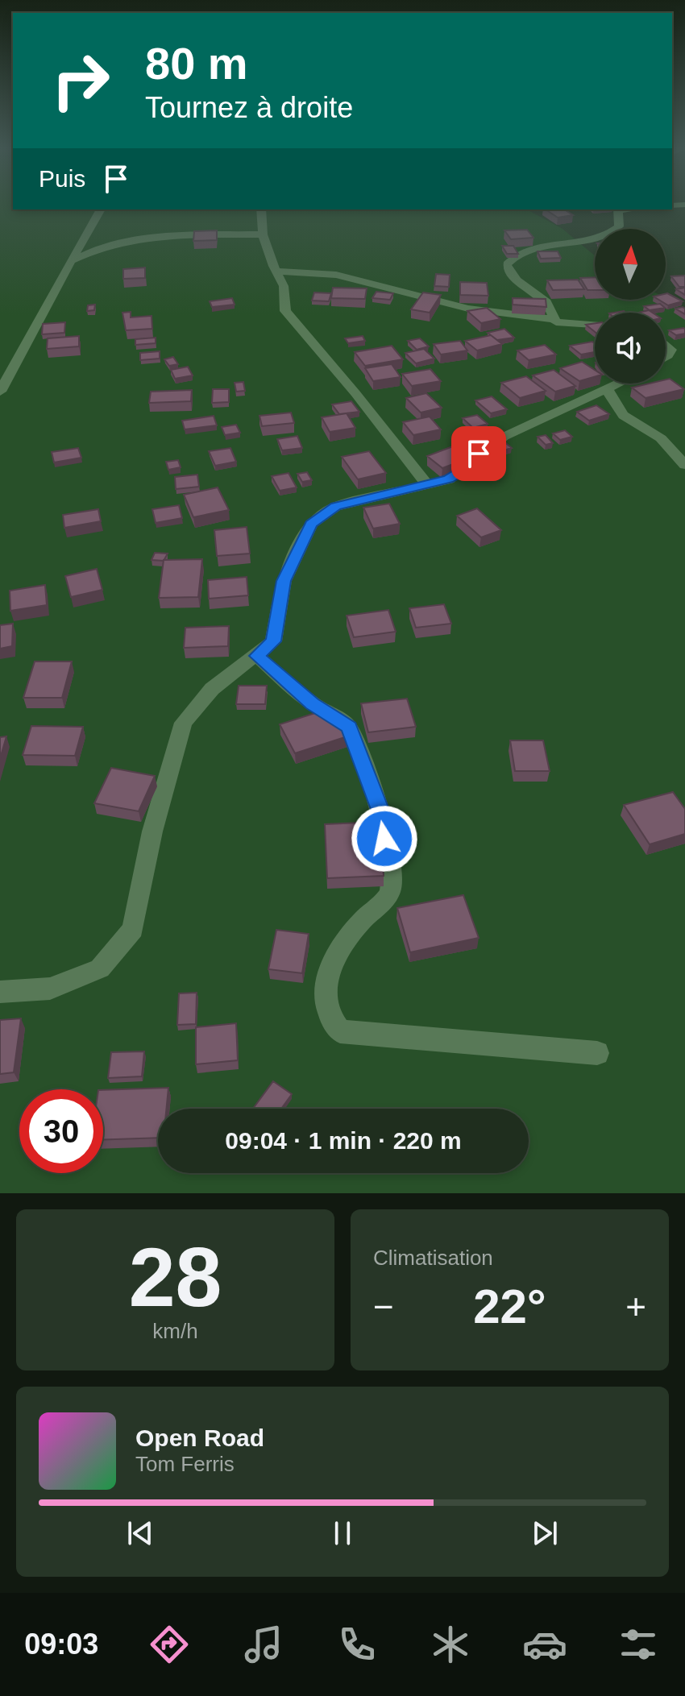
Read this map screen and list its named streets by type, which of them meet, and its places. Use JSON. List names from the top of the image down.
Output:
{
  "north": "top",
  "page": {
    "turn": ["80 m", "Tournez à droite"],
    "then": "Puis",
    "limit": "30",
    "trip": "09:04 · 1 min · 220 m",
    "tile": [
      ["28", "km/h"],
      "Climatisation"
    ],
    "heat": ["−", "22°", "+"],
    "song": ["Open Road", "Tom Ferris"],
    "tabs": "09:03"
  }
}
